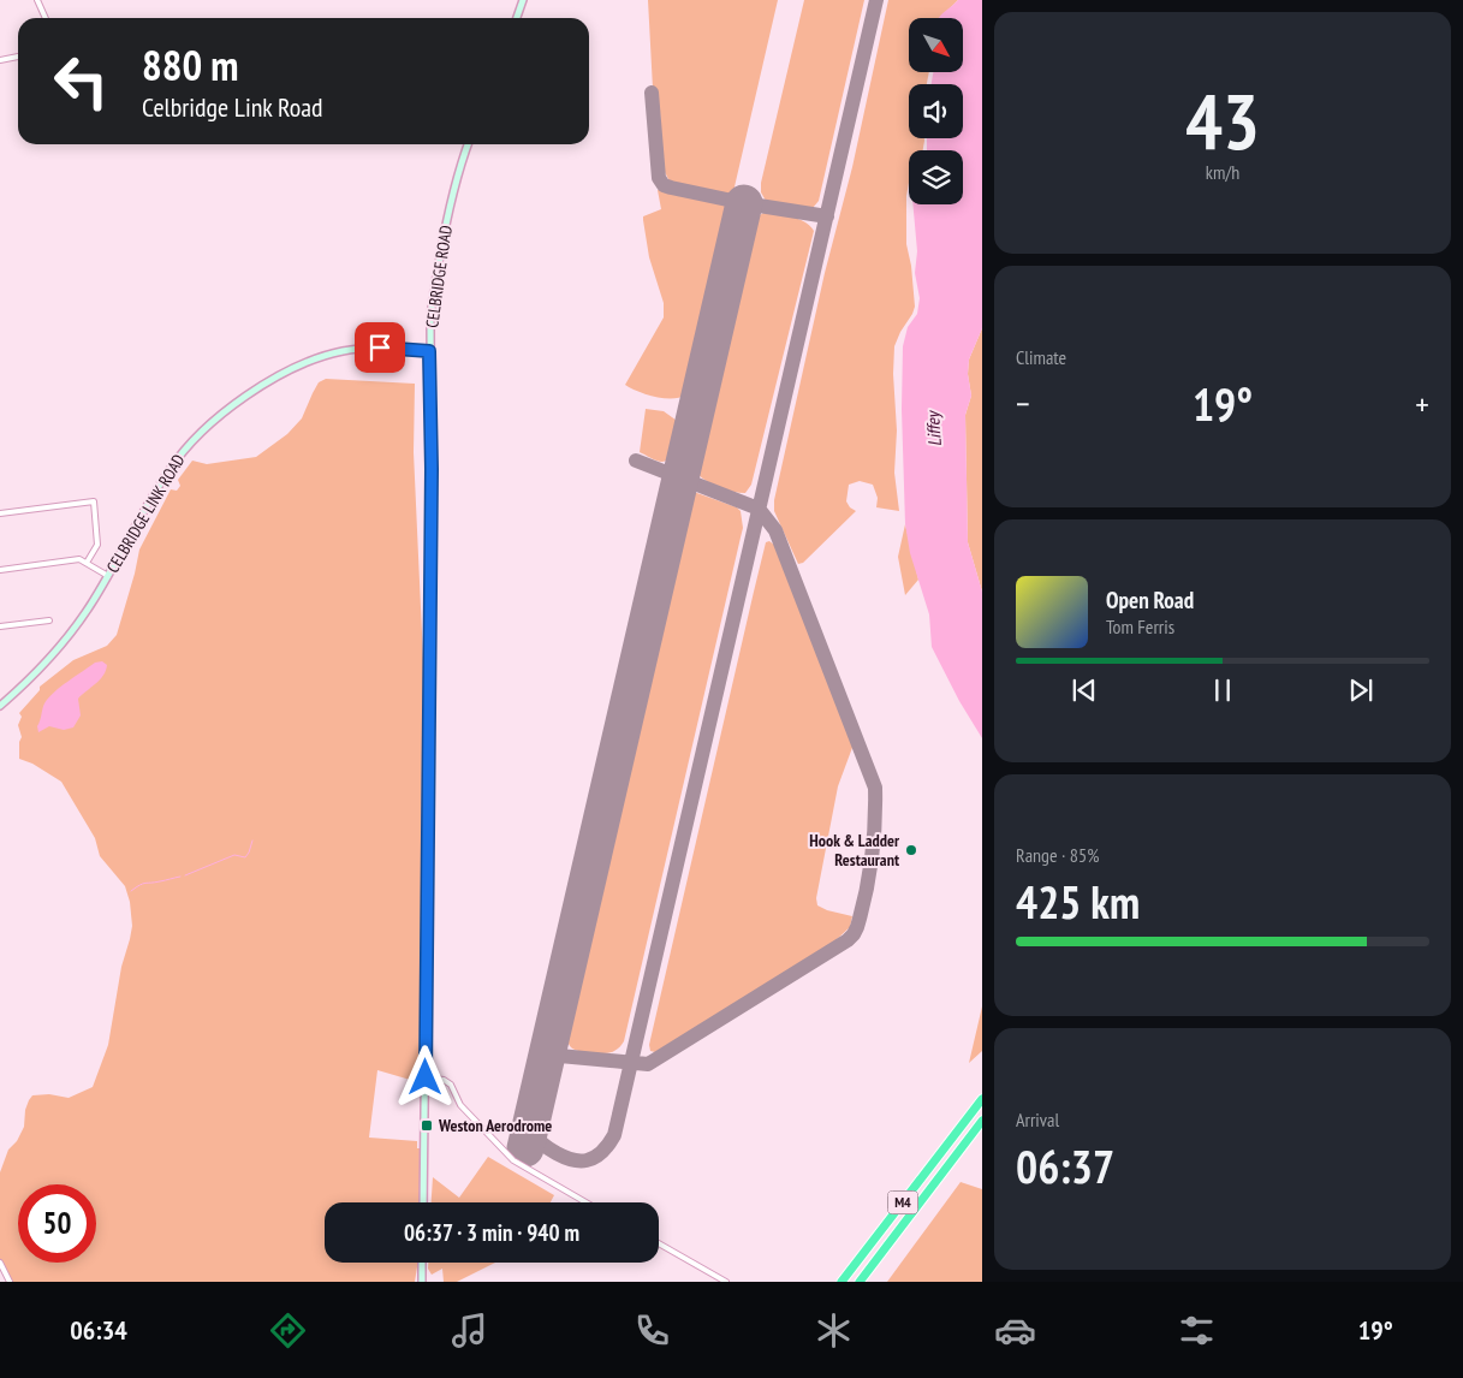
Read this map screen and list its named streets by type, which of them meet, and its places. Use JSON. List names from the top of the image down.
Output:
{
  "streets": {
    "highway": ["M4"],
    "main road": ["CELBRIDGE ROAD", "CELBRIDGE LINK ROAD"]
  },
  "crossings": [
    ["CELBRIDGE ROAD", "CELBRIDGE LINK ROAD"]
  ],
  "water": ["Liffey"],
  "places": {
    "other": ["Hook & Ladder Restaurant"],
    "transit": ["Weston Aerodrome"]
  },
  "north": "bottom right",
  "page": {
    "tile": [
      ["43", "km/h"],
      "Climate",
      ["Range · 85%", "425 km"],
      ["Arrival", "06:37"]
    ],
    "turn": ["880 m", "Celbridge Link Road"],
    "heat": ["−", "19°", "+"],
    "song": ["Open Road", "Tom Ferris"],
    "limit": "50",
    "trip": "06:37 · 3 min · 940 m",
    "tabs": ["06:34", "19°"]
  }
}
